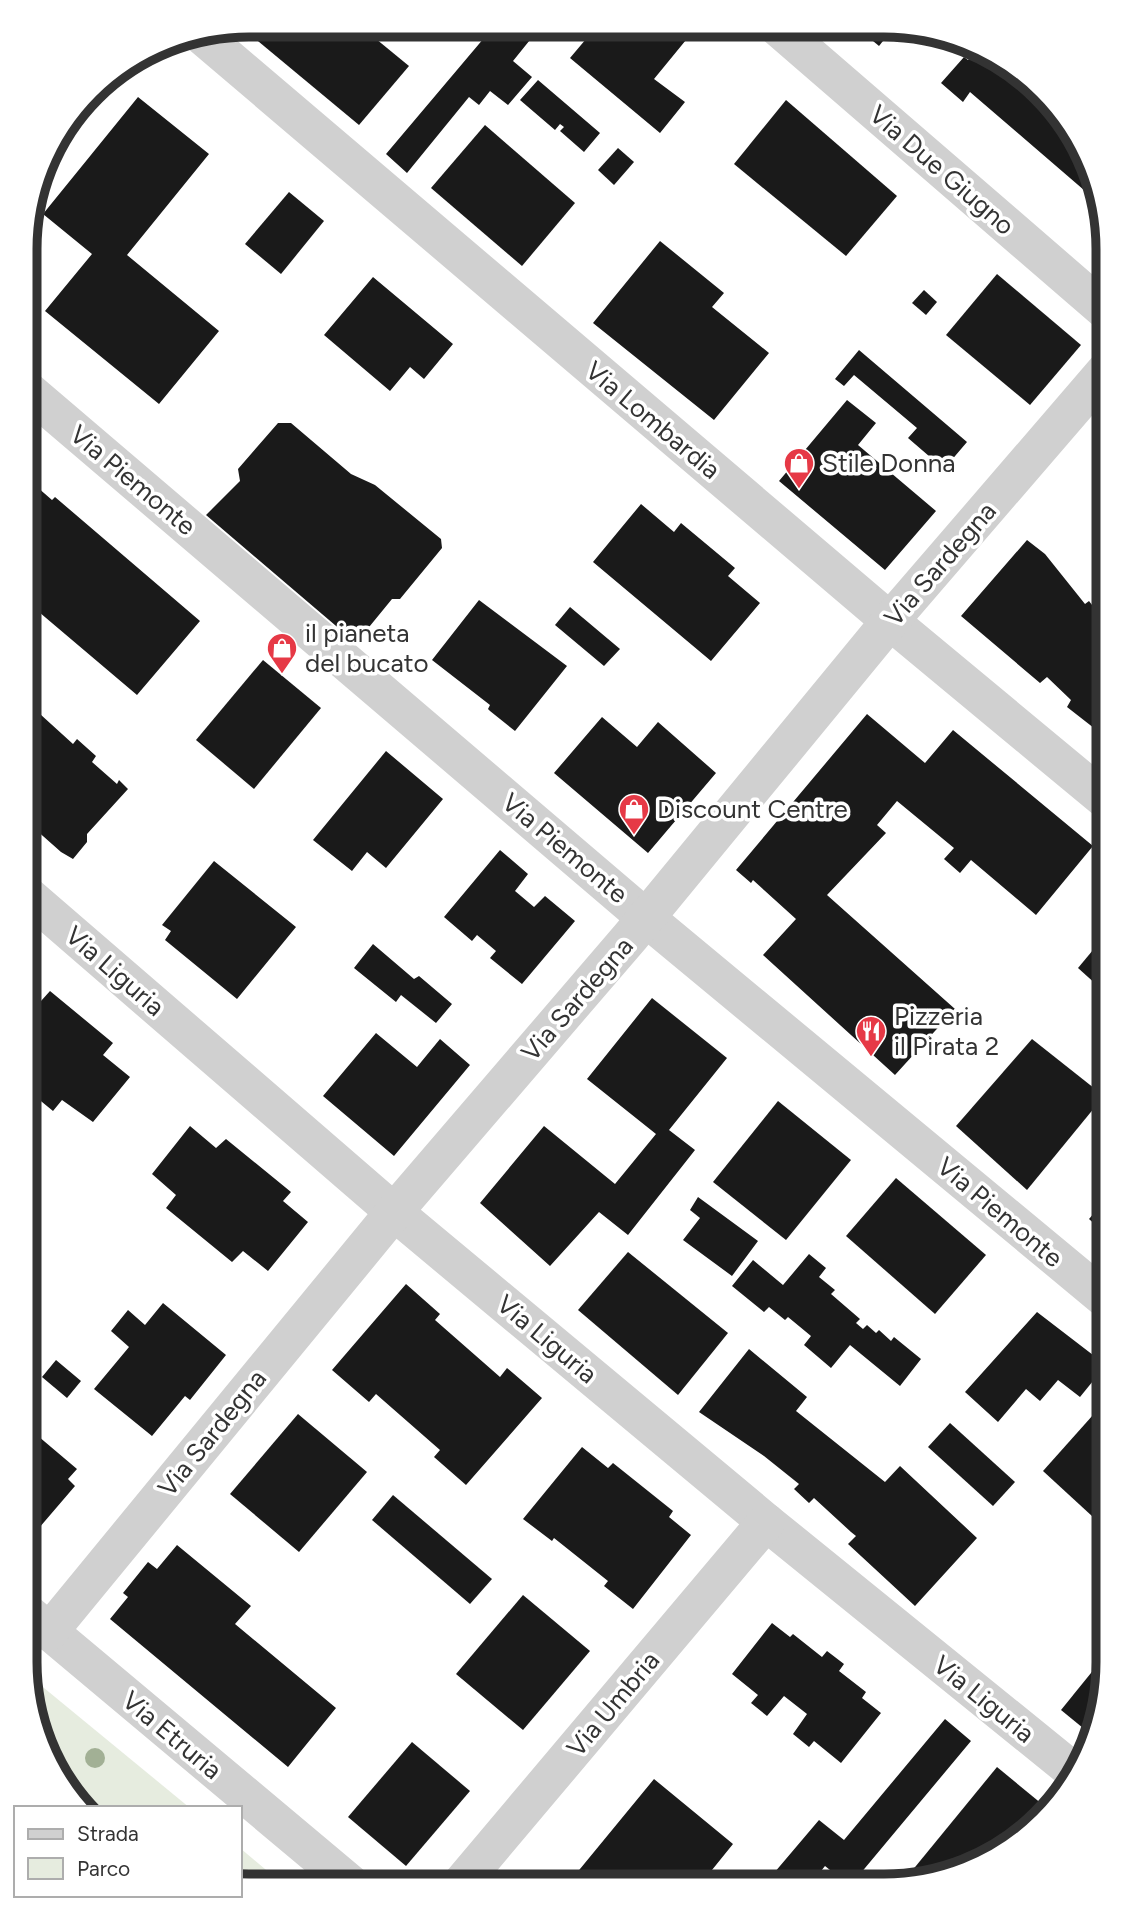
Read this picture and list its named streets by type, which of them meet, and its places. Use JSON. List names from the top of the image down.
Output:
{
  "streets": {
    "street": [
      "Via Due Giugno",
      "Via Lombardia",
      "Via Piemonte",
      "Via Sardegna",
      "Via Liguria",
      "Via Umbria",
      "Via Etruria"
    ]
  },
  "crossings": [
    ["Via Lombardia", "Via Sardegna"],
    ["Via Piemonte", "Via Sardegna"],
    ["Via Sardegna", "Via Liguria"],
    ["Via Liguria", "Via Umbria"]
  ],
  "places": {
    "shop": ["Stile Donna", "il pianeta del bucato", "Discount Centre"],
    "restaurant": ["Pizzeria il Pirata 2"]
  },
  "legend": ["Strada", "Parco"]
}
